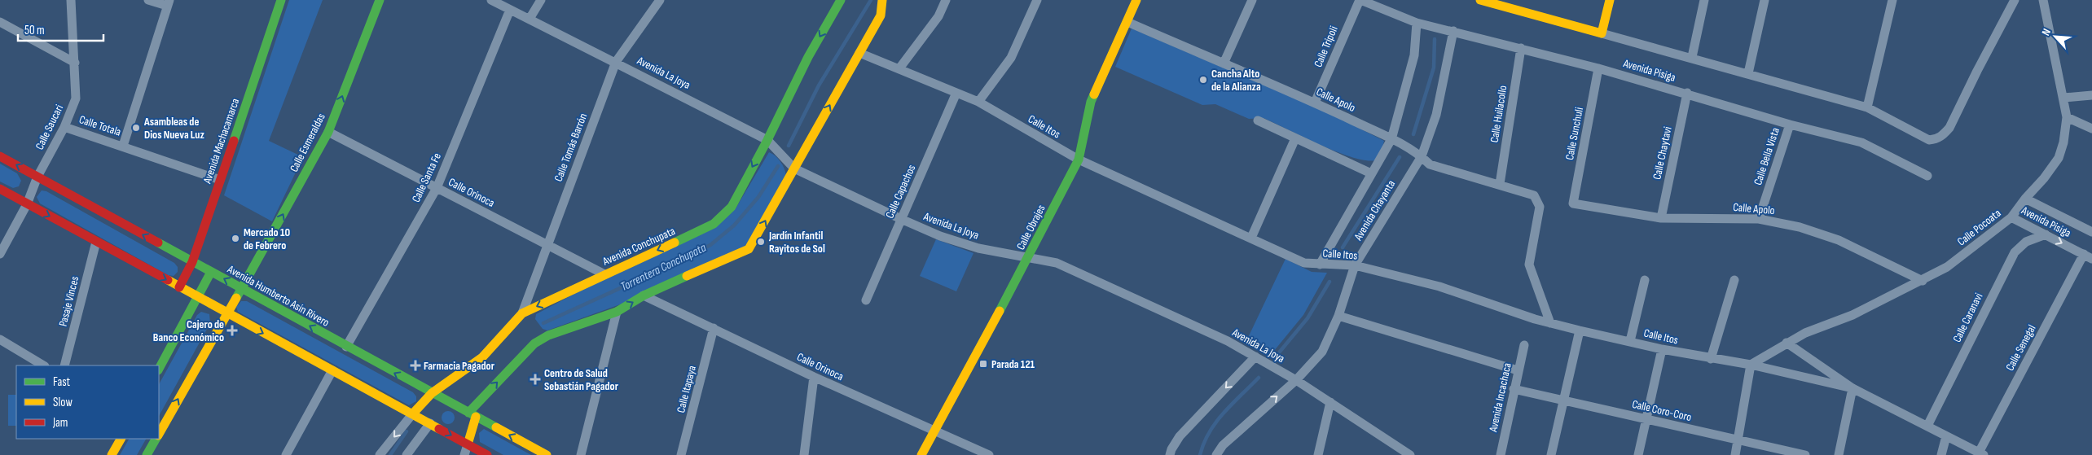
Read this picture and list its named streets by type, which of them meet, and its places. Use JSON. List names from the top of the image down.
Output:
{
  "streets": {
    "street": [
      "Calle Tripoli",
      "Avenida Pisiga",
      "Avenida La Joya",
      "Calle Apolo",
      "Calle Huilacollo",
      "Calle Totala",
      "Calle Itos",
      "Calle Saucari",
      "Calle Sunchuli",
      "Avenida Machacamarca",
      "Calle Esmeraldas",
      "Calle Tomás Barrón",
      "Calle Chaytavi",
      "Calle Bella Vista",
      "Calle Santa Fe",
      "Calle Capachos",
      "Calle Orinoca",
      "Avenida Chayanta",
      "Calle Obrajes",
      "Calle Pocoata",
      "Avenida Conchupata",
      "Avenida Humberto Asín Rivero",
      "Pasaje Vinces",
      "Calle Caranavi",
      "Calle Senegal",
      "Calle Itapaya",
      "Avenida Incachaca",
      "Calle Coro-Coro"
    ]
  },
  "crossings": [
    ["Calle Tripoli", "Avenida Pisiga"],
    ["Calle Tripoli", "Calle Apolo"],
    ["Avenida Pisiga", "Calle Huilacollo"],
    ["Avenida Pisiga", "Calle Sunchuli"],
    ["Avenida Pisiga", "Calle Chaytavi"],
    ["Avenida Pisiga", "Calle Bella Vista"],
    ["Avenida Pisiga", "Avenida Chayanta"],
    ["Avenida Pisiga", "Calle Pocoata"],
    ["Avenida Pisiga", "Calle Caranavi"],
    ["Avenida Pisiga", "Calle Senegal"],
    ["Avenida La Joya", "Calle Tomás Barrón"],
    ["Avenida La Joya", "Calle Santa Fe"],
    ["Avenida La Joya", "Calle Capachos"],
    ["Avenida La Joya", "Avenida Chayanta"],
    ["Avenida La Joya", "Calle Obrajes"],
    ["Avenida La Joya", "Avenida Conchupata"],
    ["Calle Apolo", "Calle Huilacollo"],
    ["Calle Apolo", "Calle Itos"],
    ["Calle Apolo", "Calle Sunchuli"],
    ["Calle Apolo", "Calle Chaytavi"],
    ["Calle Apolo", "Calle Bella Vista"],
    ["Calle Apolo", "Avenida Chayanta"],
    ["Calle Apolo", "Calle Obrajes"],
    ["Calle Apolo", "Calle Pocoata"],
    ["Calle Totala", "Calle Saucari"],
    ["Calle Totala", "Avenida Machacamarca"],
    ["Calle Itos", "Calle Capachos"],
    ["Calle Itos", "Avenida Chayanta"],
    ["Calle Itos", "Calle Obrajes"],
    ["Calle Itos", "Calle Pocoata"],
    ["Calle Itos", "Calle Caranavi"],
    ["Calle Itos", "Calle Senegal"],
    ["Calle Saucari", "Avenida Humberto Asín Rivero"],
    ["Avenida Machacamarca", "Avenida Humberto Asín Rivero"],
    ["Calle Esmeraldas", "Calle Orinoca"],
    ["Calle Esmeraldas", "Avenida Humberto Asín Rivero"],
    ["Calle Tomás Barrón", "Calle Orinoca"],
    ["Calle Tomás Barrón", "Avenida Conchupata"],
    ["Calle Santa Fe", "Calle Orinoca"],
    ["Calle Santa Fe", "Avenida Humberto Asín Rivero"],
    ["Calle Orinoca", "Calle Obrajes"],
    ["Calle Orinoca", "Avenida Conchupata"],
    ["Calle Orinoca", "Calle Itapaya"],
    ["Avenida Conchupata", "Avenida Humberto Asín Rivero"],
    ["Avenida Incachaca", "Calle Coro-Coro"]
  ],
  "one_way": ["Calle Esmeraldas"],
  "water": ["Torrentera Conchupata"],
  "places": {
    "other": [
      "Cancha Alto de la Alianza",
      "Asambleas de Dios Nueva Luz",
      "Mercado 10 de Febrero",
      "Jardín Infantil Rayitos de Sol"
    ],
    "health": ["Cajero de Banco Económico", "Farmacia Pagador", "Centro de Salud Sebastián Pagador"],
    "transit": ["Parada 121"]
  },
  "legend": ["Fast", "Slow", "Jam"],
  "scale_bar": "50 m",
  "north": "top left"
}
